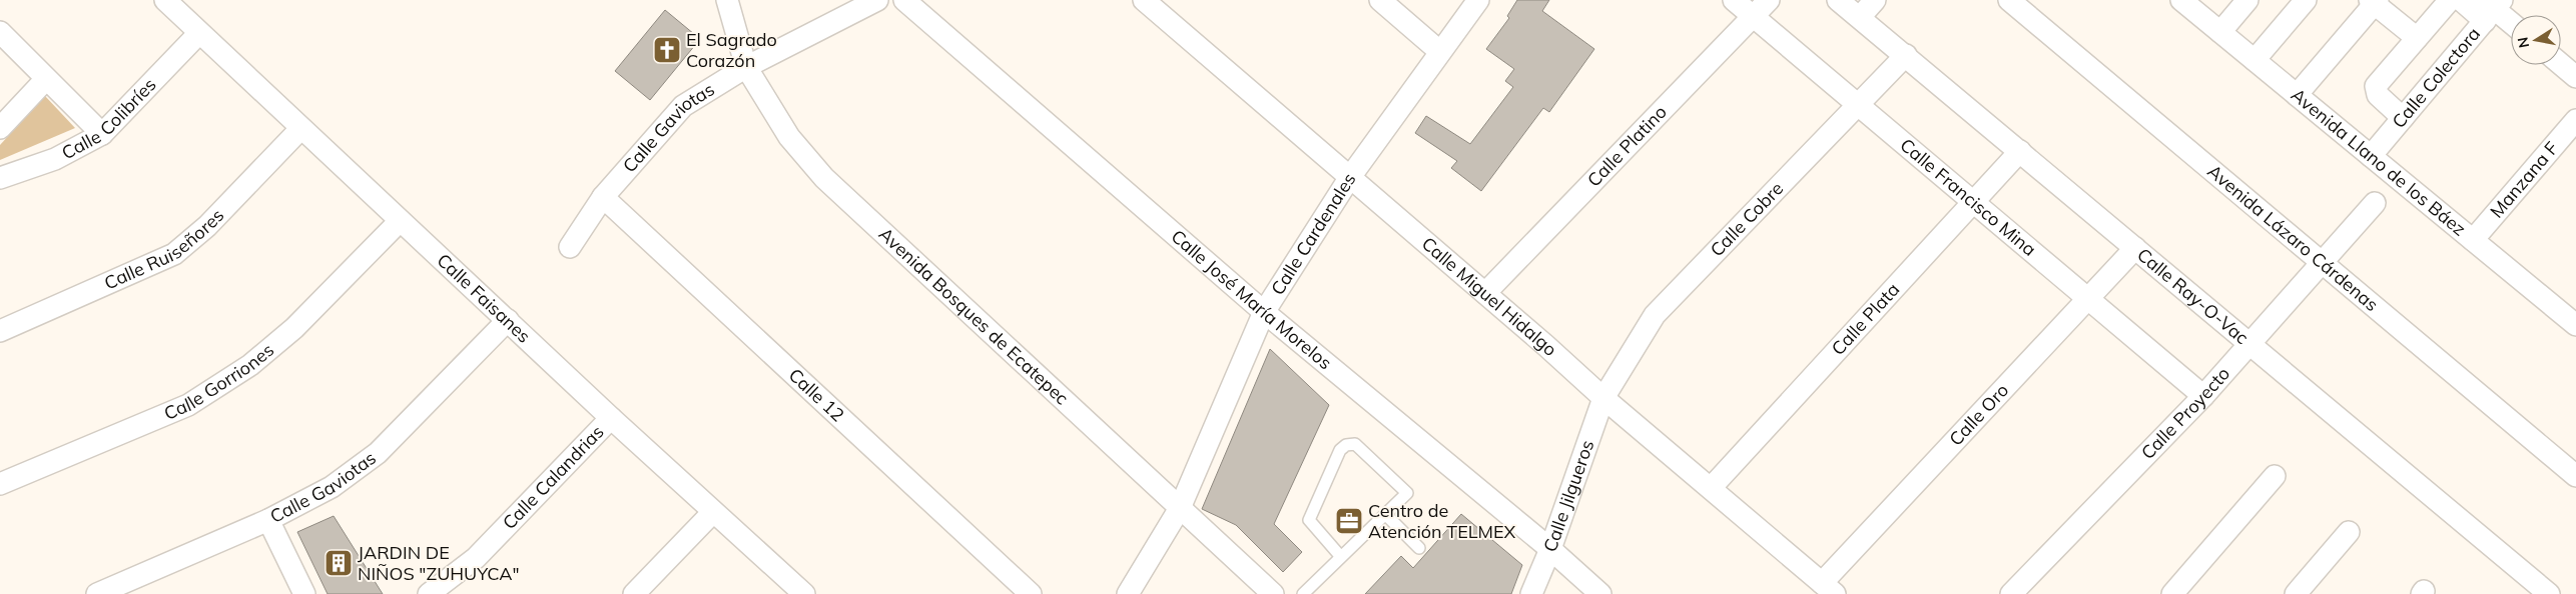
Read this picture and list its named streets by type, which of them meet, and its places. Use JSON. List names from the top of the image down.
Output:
{
  "streets": {
    "street": [
      "Calle Colectora",
      "Calle Colibríes",
      "Calle Gaviotas",
      "Calle Platino",
      "Avenida Llano de los Báez",
      "Manzana F",
      "Calle Francisco Mina",
      "Calle Cobre",
      "Calle Cardenales",
      "Avenida Lázaro Cárdenas",
      "Calle Ruiseñores",
      "Calle Ray-O-Vac",
      "Calle Miguel Hidalgo",
      "Calle Faisanes",
      "Calle José María Morelos",
      "Avenida Bosques de Ecatepec",
      "Calle Plata",
      "Calle Gorriones",
      "Calle 12",
      "Calle Proyecto",
      "Calle Oro",
      "Calle Calandrias",
      "Calle Jilgueros"
    ]
  },
  "crossings": [
    ["Calle Colectora", "Avenida Llano de los Báez"],
    ["Calle Colibríes", "Calle Faisanes"],
    ["Calle Gaviotas", "Calle Faisanes"],
    ["Calle Gaviotas", "Avenida Bosques de Ecatepec"],
    ["Calle Gaviotas", "Calle 12"],
    ["Calle Platino", "Calle Francisco Mina"],
    ["Calle Platino", "Calle Miguel Hidalgo"],
    ["Avenida Llano de los Báez", "Manzana F"],
    ["Calle Francisco Mina", "Calle Cobre"],
    ["Calle Francisco Mina", "Calle Plata"],
    ["Calle Francisco Mina", "Calle Proyecto"],
    ["Calle Francisco Mina", "Calle Oro"],
    ["Calle Cobre", "Calle Ray-O-Vac"],
    ["Calle Cobre", "Calle Miguel Hidalgo"],
    ["Calle Cobre", "Calle Jilgueros"],
    ["Calle Cardenales", "Calle Miguel Hidalgo"],
    ["Calle Cardenales", "Calle José María Morelos"],
    ["Calle Cardenales", "Avenida Bosques de Ecatepec"],
    ["Avenida Lázaro Cárdenas", "Calle Proyecto"],
    ["Calle Ruiseñores", "Calle Faisanes"],
    ["Calle Ray-O-Vac", "Calle Plata"],
    ["Calle Ray-O-Vac", "Calle Proyecto"],
    ["Calle Ray-O-Vac", "Calle Oro"],
    ["Calle Miguel Hidalgo", "Calle Plata"],
    ["Calle Miguel Hidalgo", "Calle Oro"],
    ["Calle Miguel Hidalgo", "Calle Jilgueros"],
    ["Calle Faisanes", "Calle Gorriones"],
    ["Calle Faisanes", "Calle Calandrias"],
    ["Calle José María Morelos", "Calle Jilgueros"]
  ],
  "places": {
    "church": ["El Sagrado Corazón"],
    "office": ["Centro de Atención TELMEX"],
    "building": ["JARDIN DE NIÑOS \"ZUHUYCA\""]
  },
  "north": "left"
}
